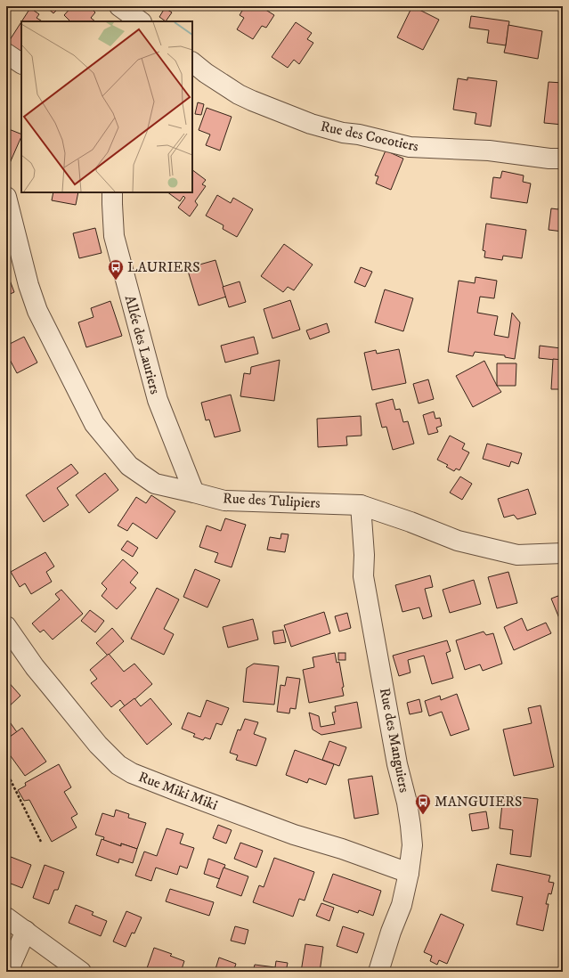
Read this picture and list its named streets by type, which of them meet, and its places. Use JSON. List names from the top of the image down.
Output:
{
  "streets": {
    "street": [
      "Rue des Cocotiers",
      "Allée des Lauriers",
      "Rue des Tulipiers",
      "Rue des Manguiers",
      "Rue Miki Miki"
    ]
  },
  "crossings": [
    ["Allée des Lauriers", "Rue des Tulipiers"],
    ["Rue des Tulipiers", "Rue des Manguiers"],
    ["Rue des Manguiers", "Rue Miki Miki"]
  ],
  "places": {
    "bus stop": ["LAURIERS", "MANGUIERS"]
  }
}
